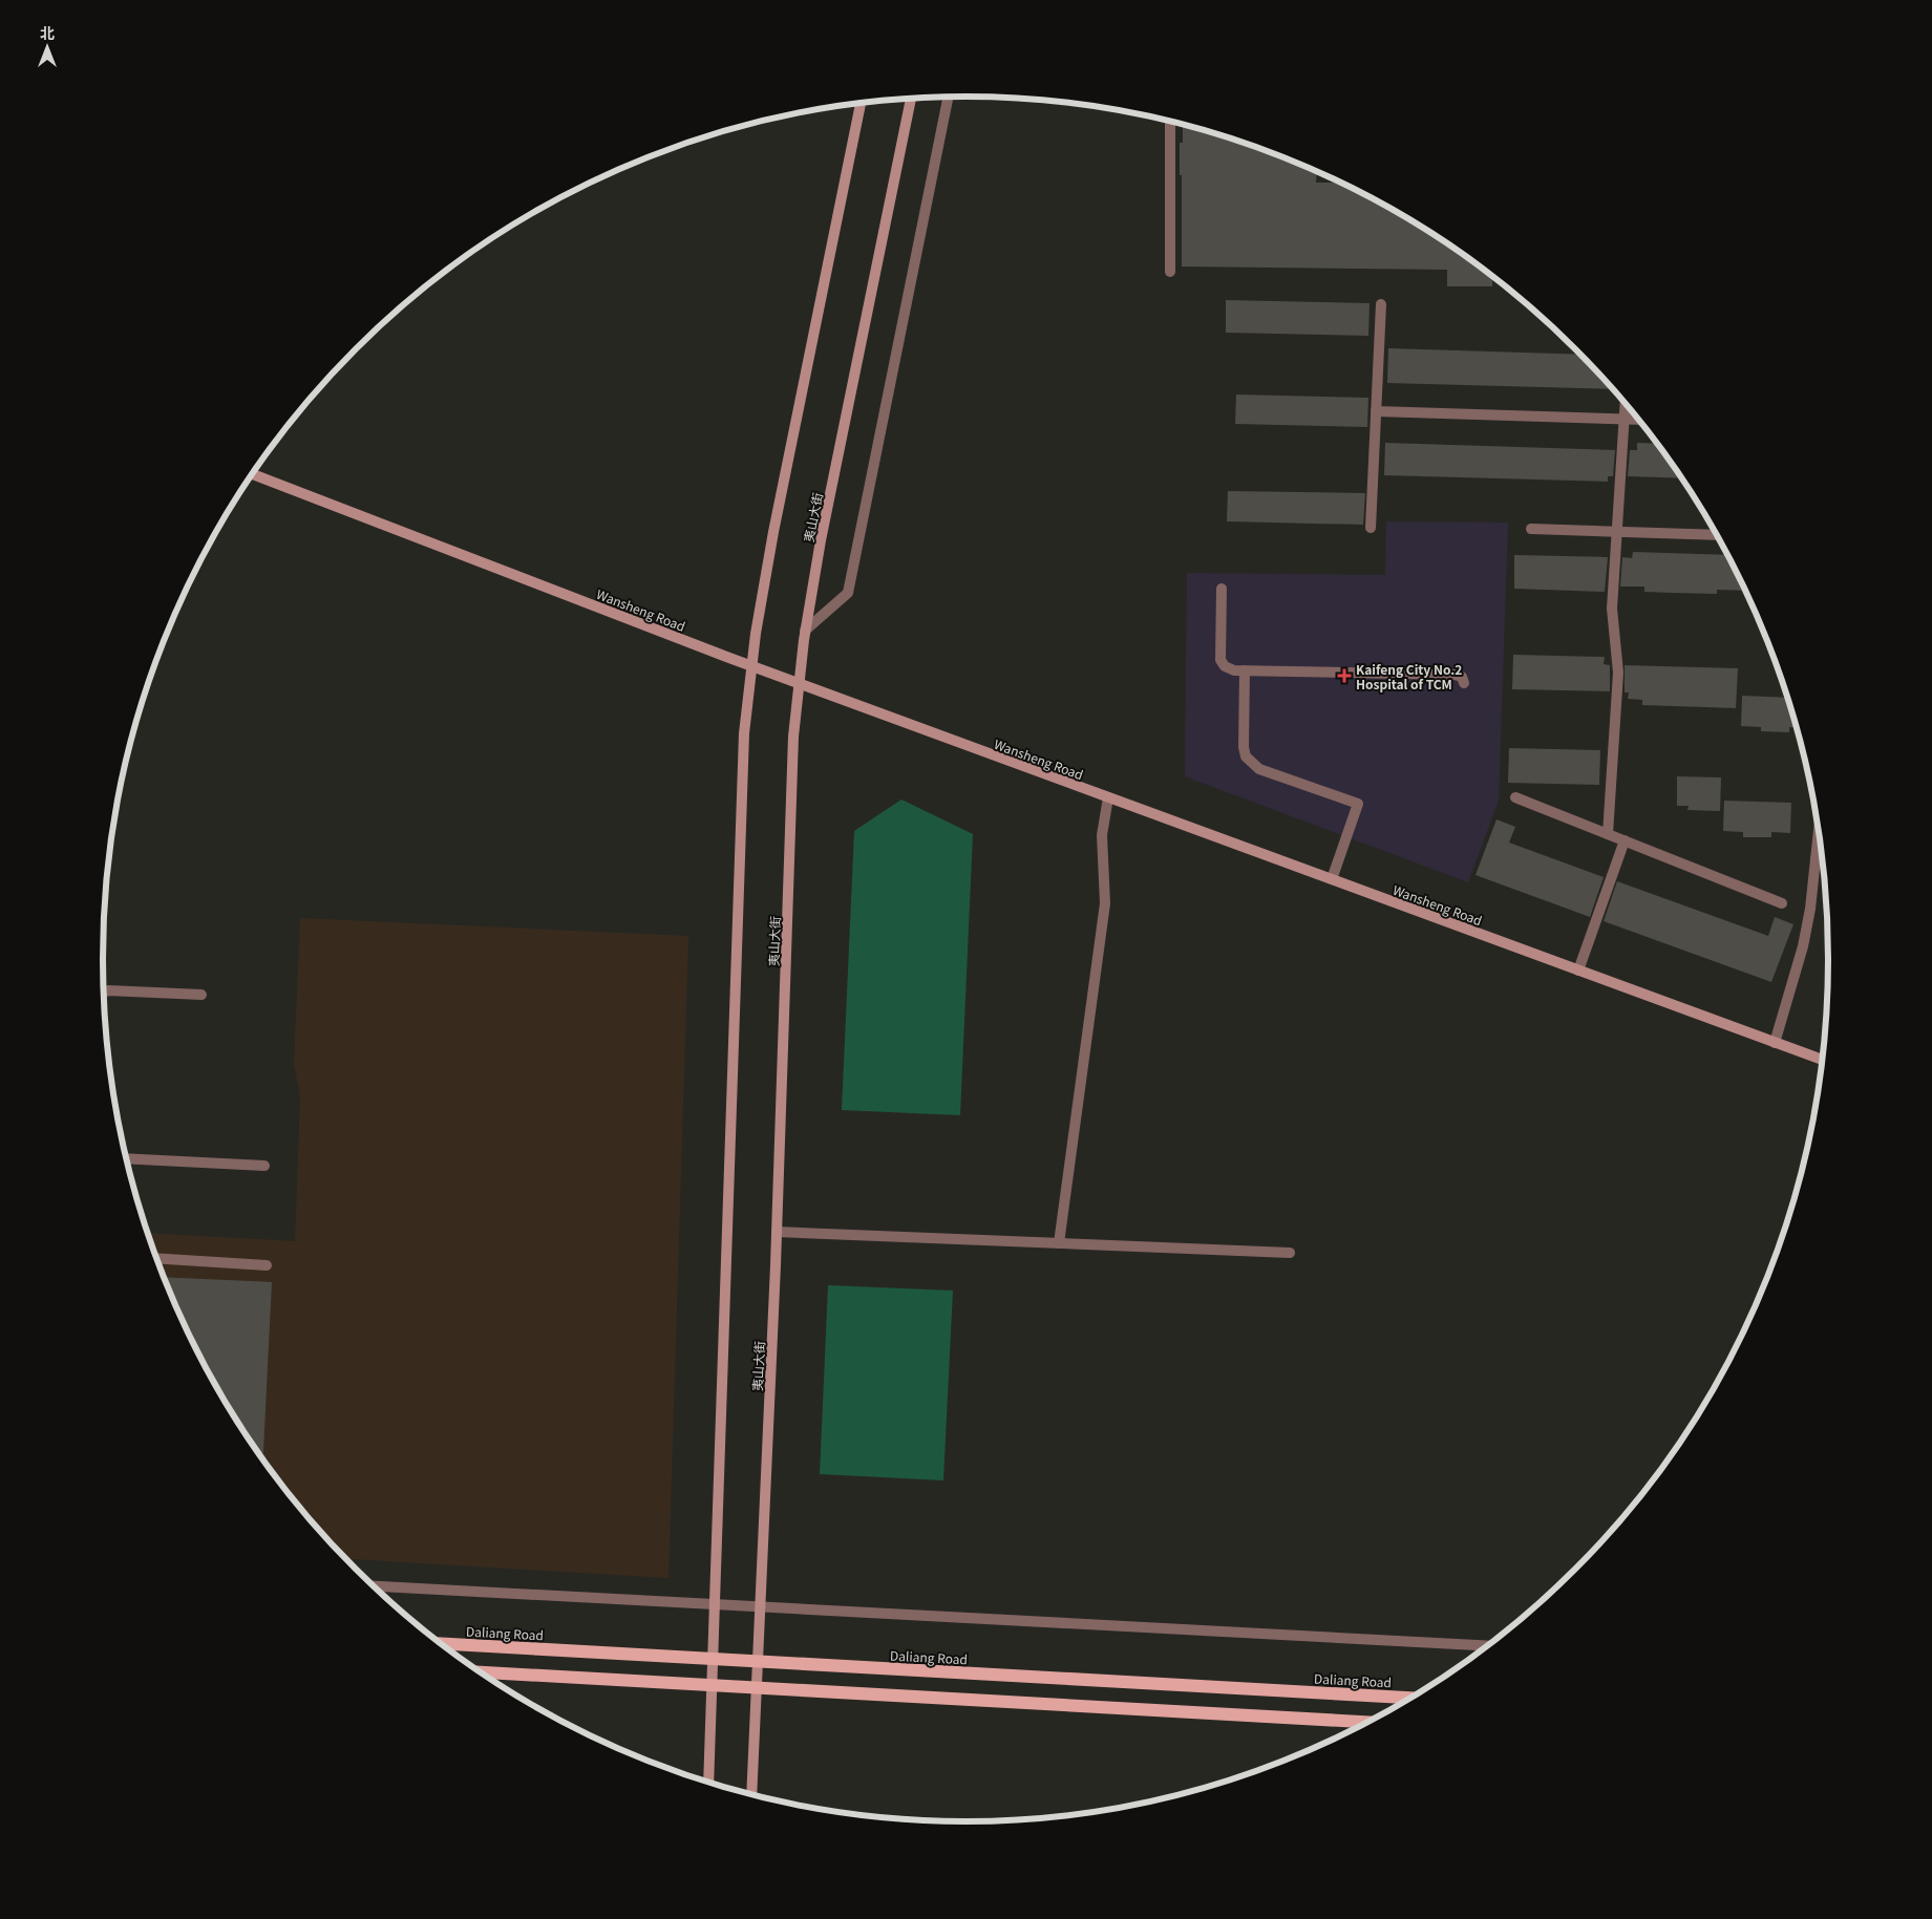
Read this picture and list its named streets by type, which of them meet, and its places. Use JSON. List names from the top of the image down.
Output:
{
  "streets": {
    "main road": ["夷山大街", "Wansheng Road", "Daliang Road"]
  },
  "crossings": [
    ["夷山大街", "Wansheng Road"],
    ["夷山大街", "Daliang Road"]
  ],
  "places": {
    "health": ["Kaifeng City No.2 Hospital of TCM"]
  },
  "north": "top"
}
